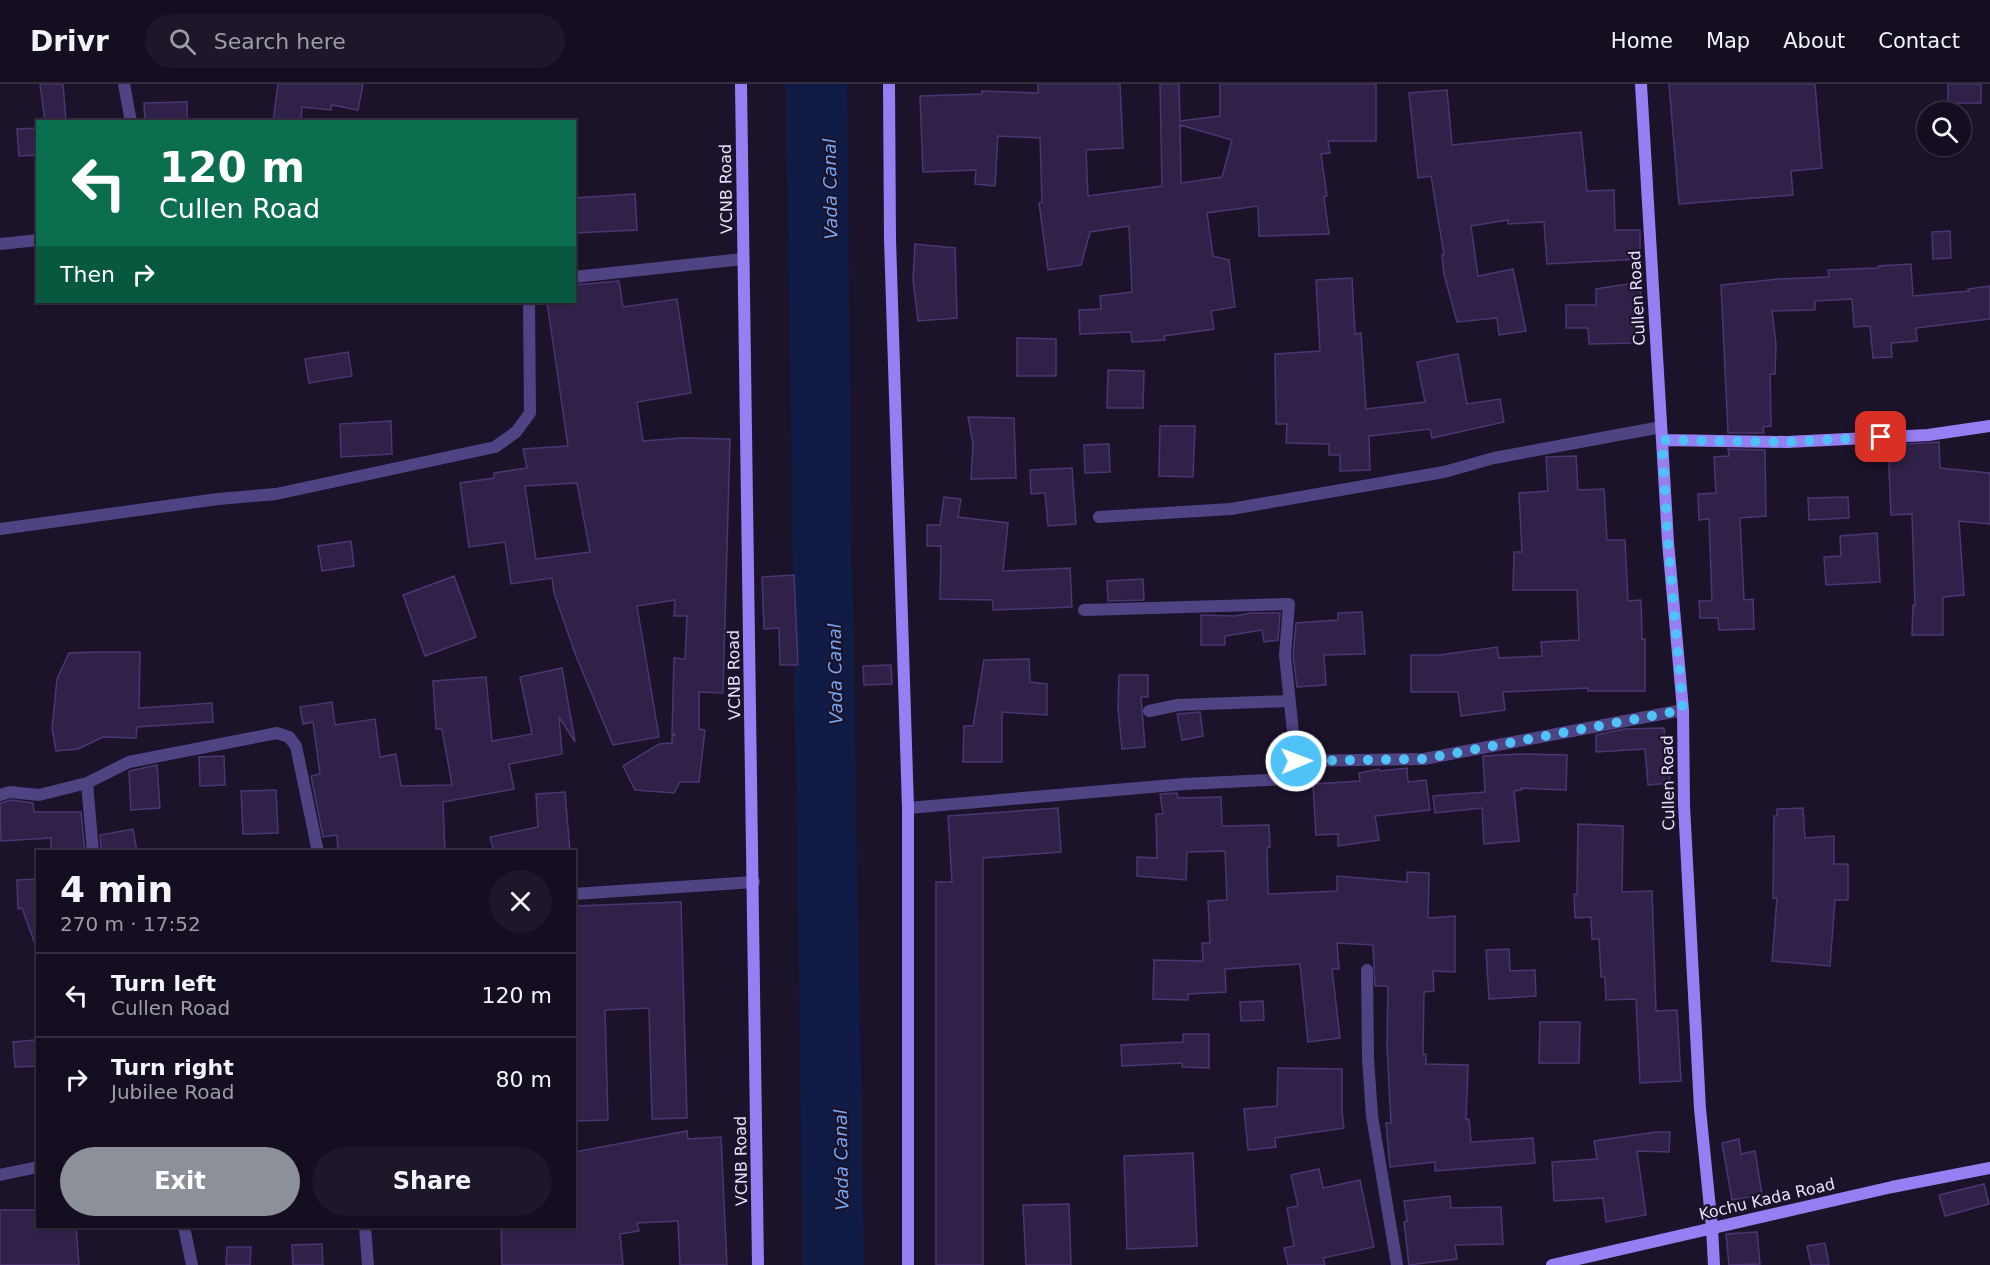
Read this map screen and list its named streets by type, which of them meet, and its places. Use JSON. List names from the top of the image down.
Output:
{
  "streets": {
    "main road": ["VCNB Road", "Cullen Road", "Kochu Kada Road"]
  },
  "crossings": [
    ["Cullen Road", "Kochu Kada Road"]
  ],
  "water": ["Vada Canal"],
  "page": {
    "header": "Drivr",
    "search": "Search here",
    "nav": [
      "Home",
      "Map",
      "About",
      "Contact"
    ],
    "turn": ["120 m", "Cullen Road"],
    "then": "Then",
    "heading": ["4 min", "270 m · 17:52"],
    "list": [
      {
        "name": "Turn left",
        "note": "Cullen Road",
        "value": "120 m"
      },
      {
        "name": "Turn right",
        "note": "Jubilee Road",
        "value": "80 m"
      }
    ],
    "buttons": ["Exit", "Share"]
  }
}
